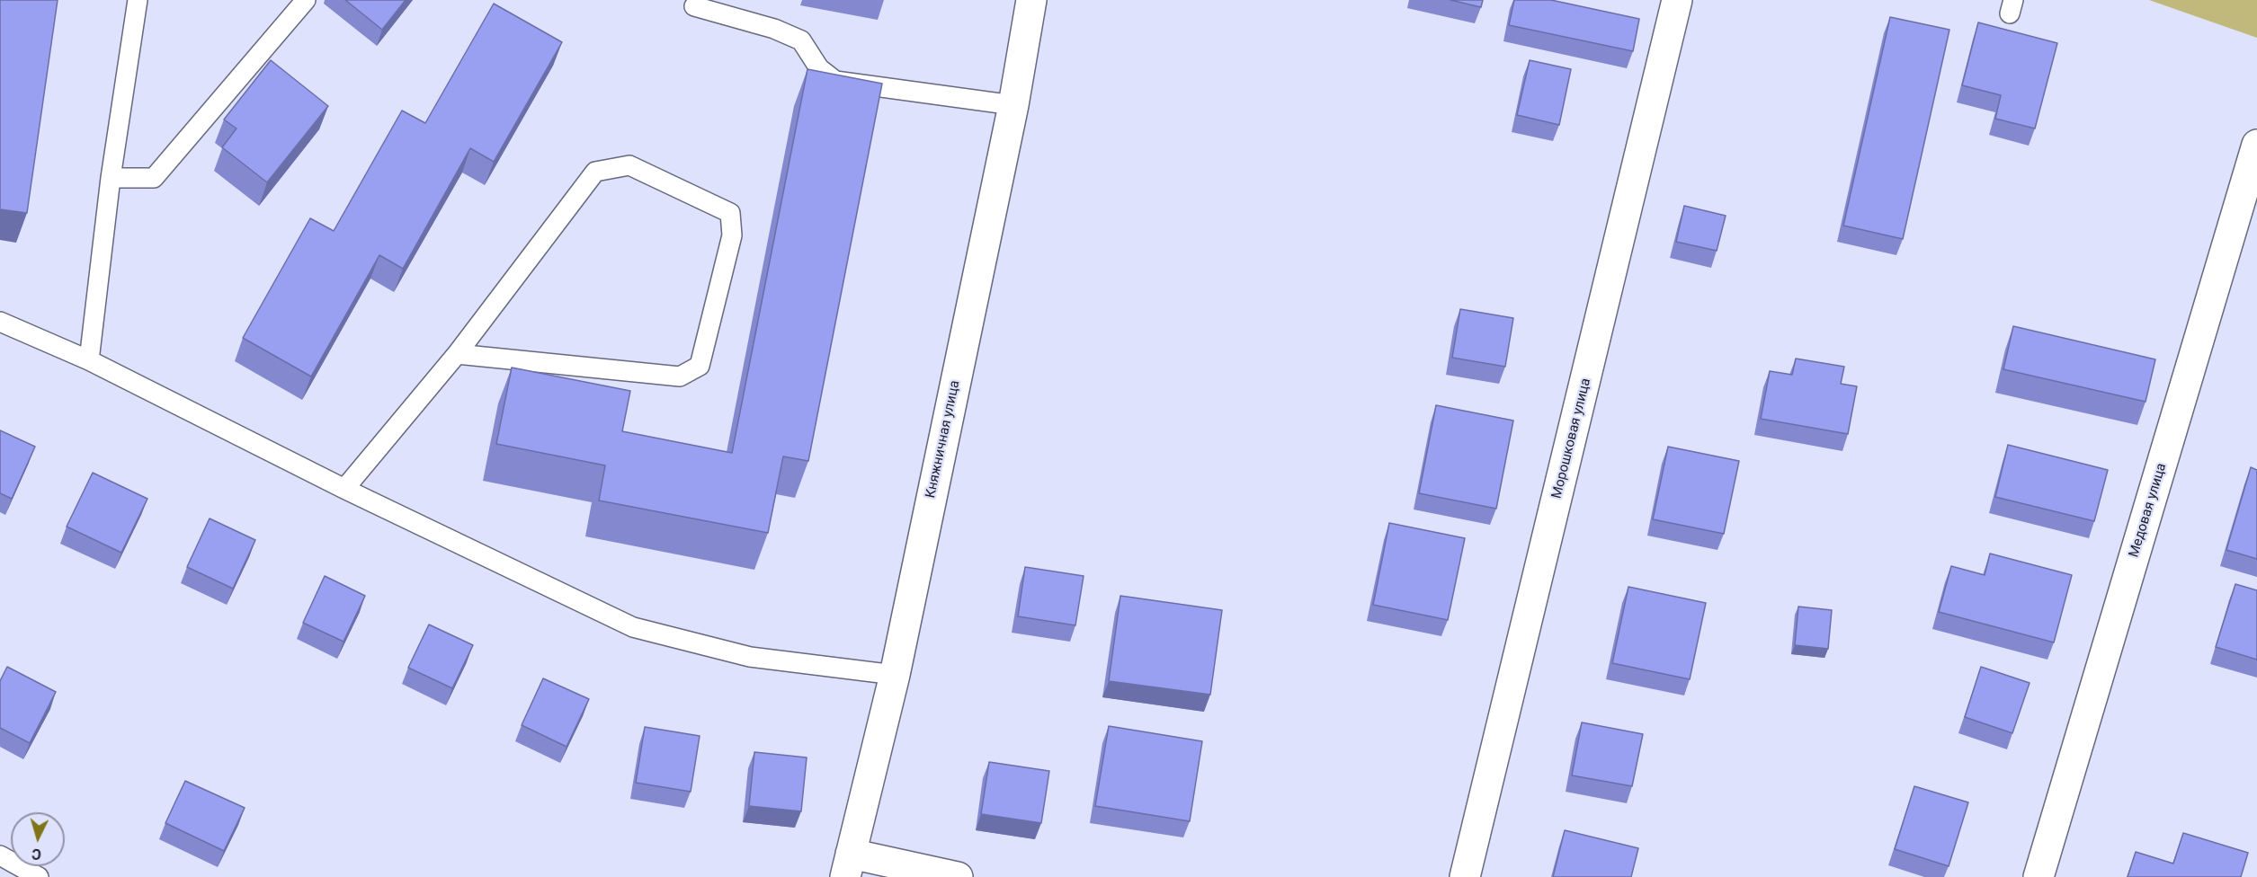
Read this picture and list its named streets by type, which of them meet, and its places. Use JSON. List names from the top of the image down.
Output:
{
  "streets": {
    "street": ["Морошковая улица", "Княжничная улица", "Медовая улица"]
  },
  "north": "bottom"
}
